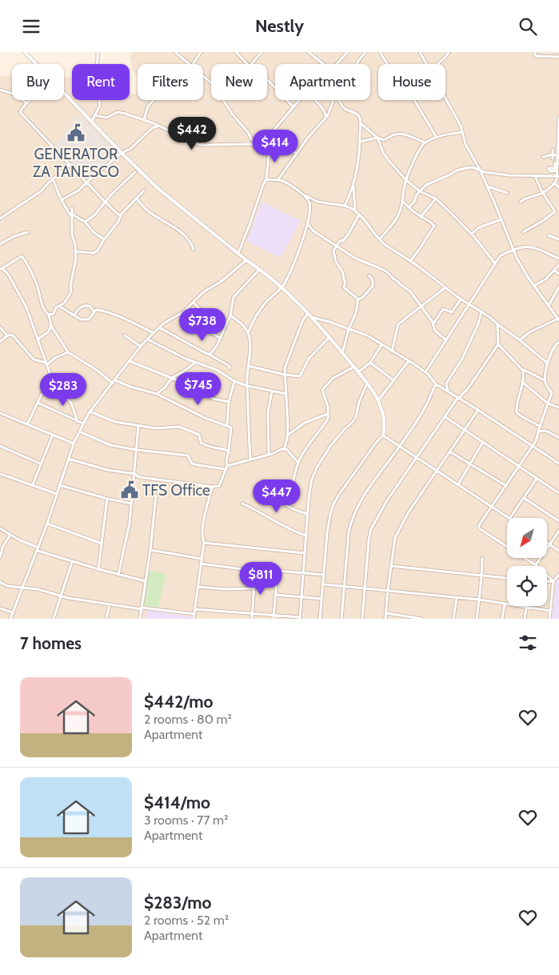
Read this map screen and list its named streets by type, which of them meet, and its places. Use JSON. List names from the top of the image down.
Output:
{
  "places": {
    "public building": ["GENERATOR ZA TANESCO", "TFS Office"]
  },
  "north": "bottom left",
  "page": {
    "header": "Nestly",
    "chip": [
      "Buy",
      "Rent",
      "Filters",
      "New",
      "Apartment",
      "House"
    ],
    "price": [
      "$442",
      "$414",
      "$738",
      "$745",
      "$283",
      "$447",
      "$811"
    ],
    "heading": "7 homes",
    "list": [
      {
        "name": "$442/mo",
        "note": "2 rooms · 80 m² · Apartment"
      },
      {
        "name": "$414/mo",
        "note": "3 rooms · 77 m² · Apartment"
      },
      {
        "name": "$283/mo",
        "note": "2 rooms · 52 m² · Apartment"
      }
    ]
  }
}
